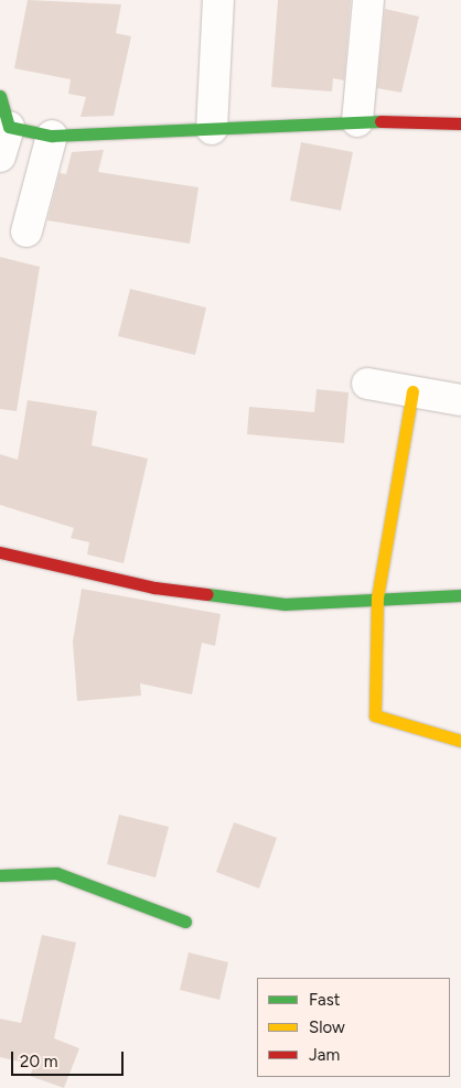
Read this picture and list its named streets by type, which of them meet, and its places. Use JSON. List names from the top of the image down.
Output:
{
  "legend": ["Fast", "Slow", "Jam"],
  "scale_bar": "20 m"
}
